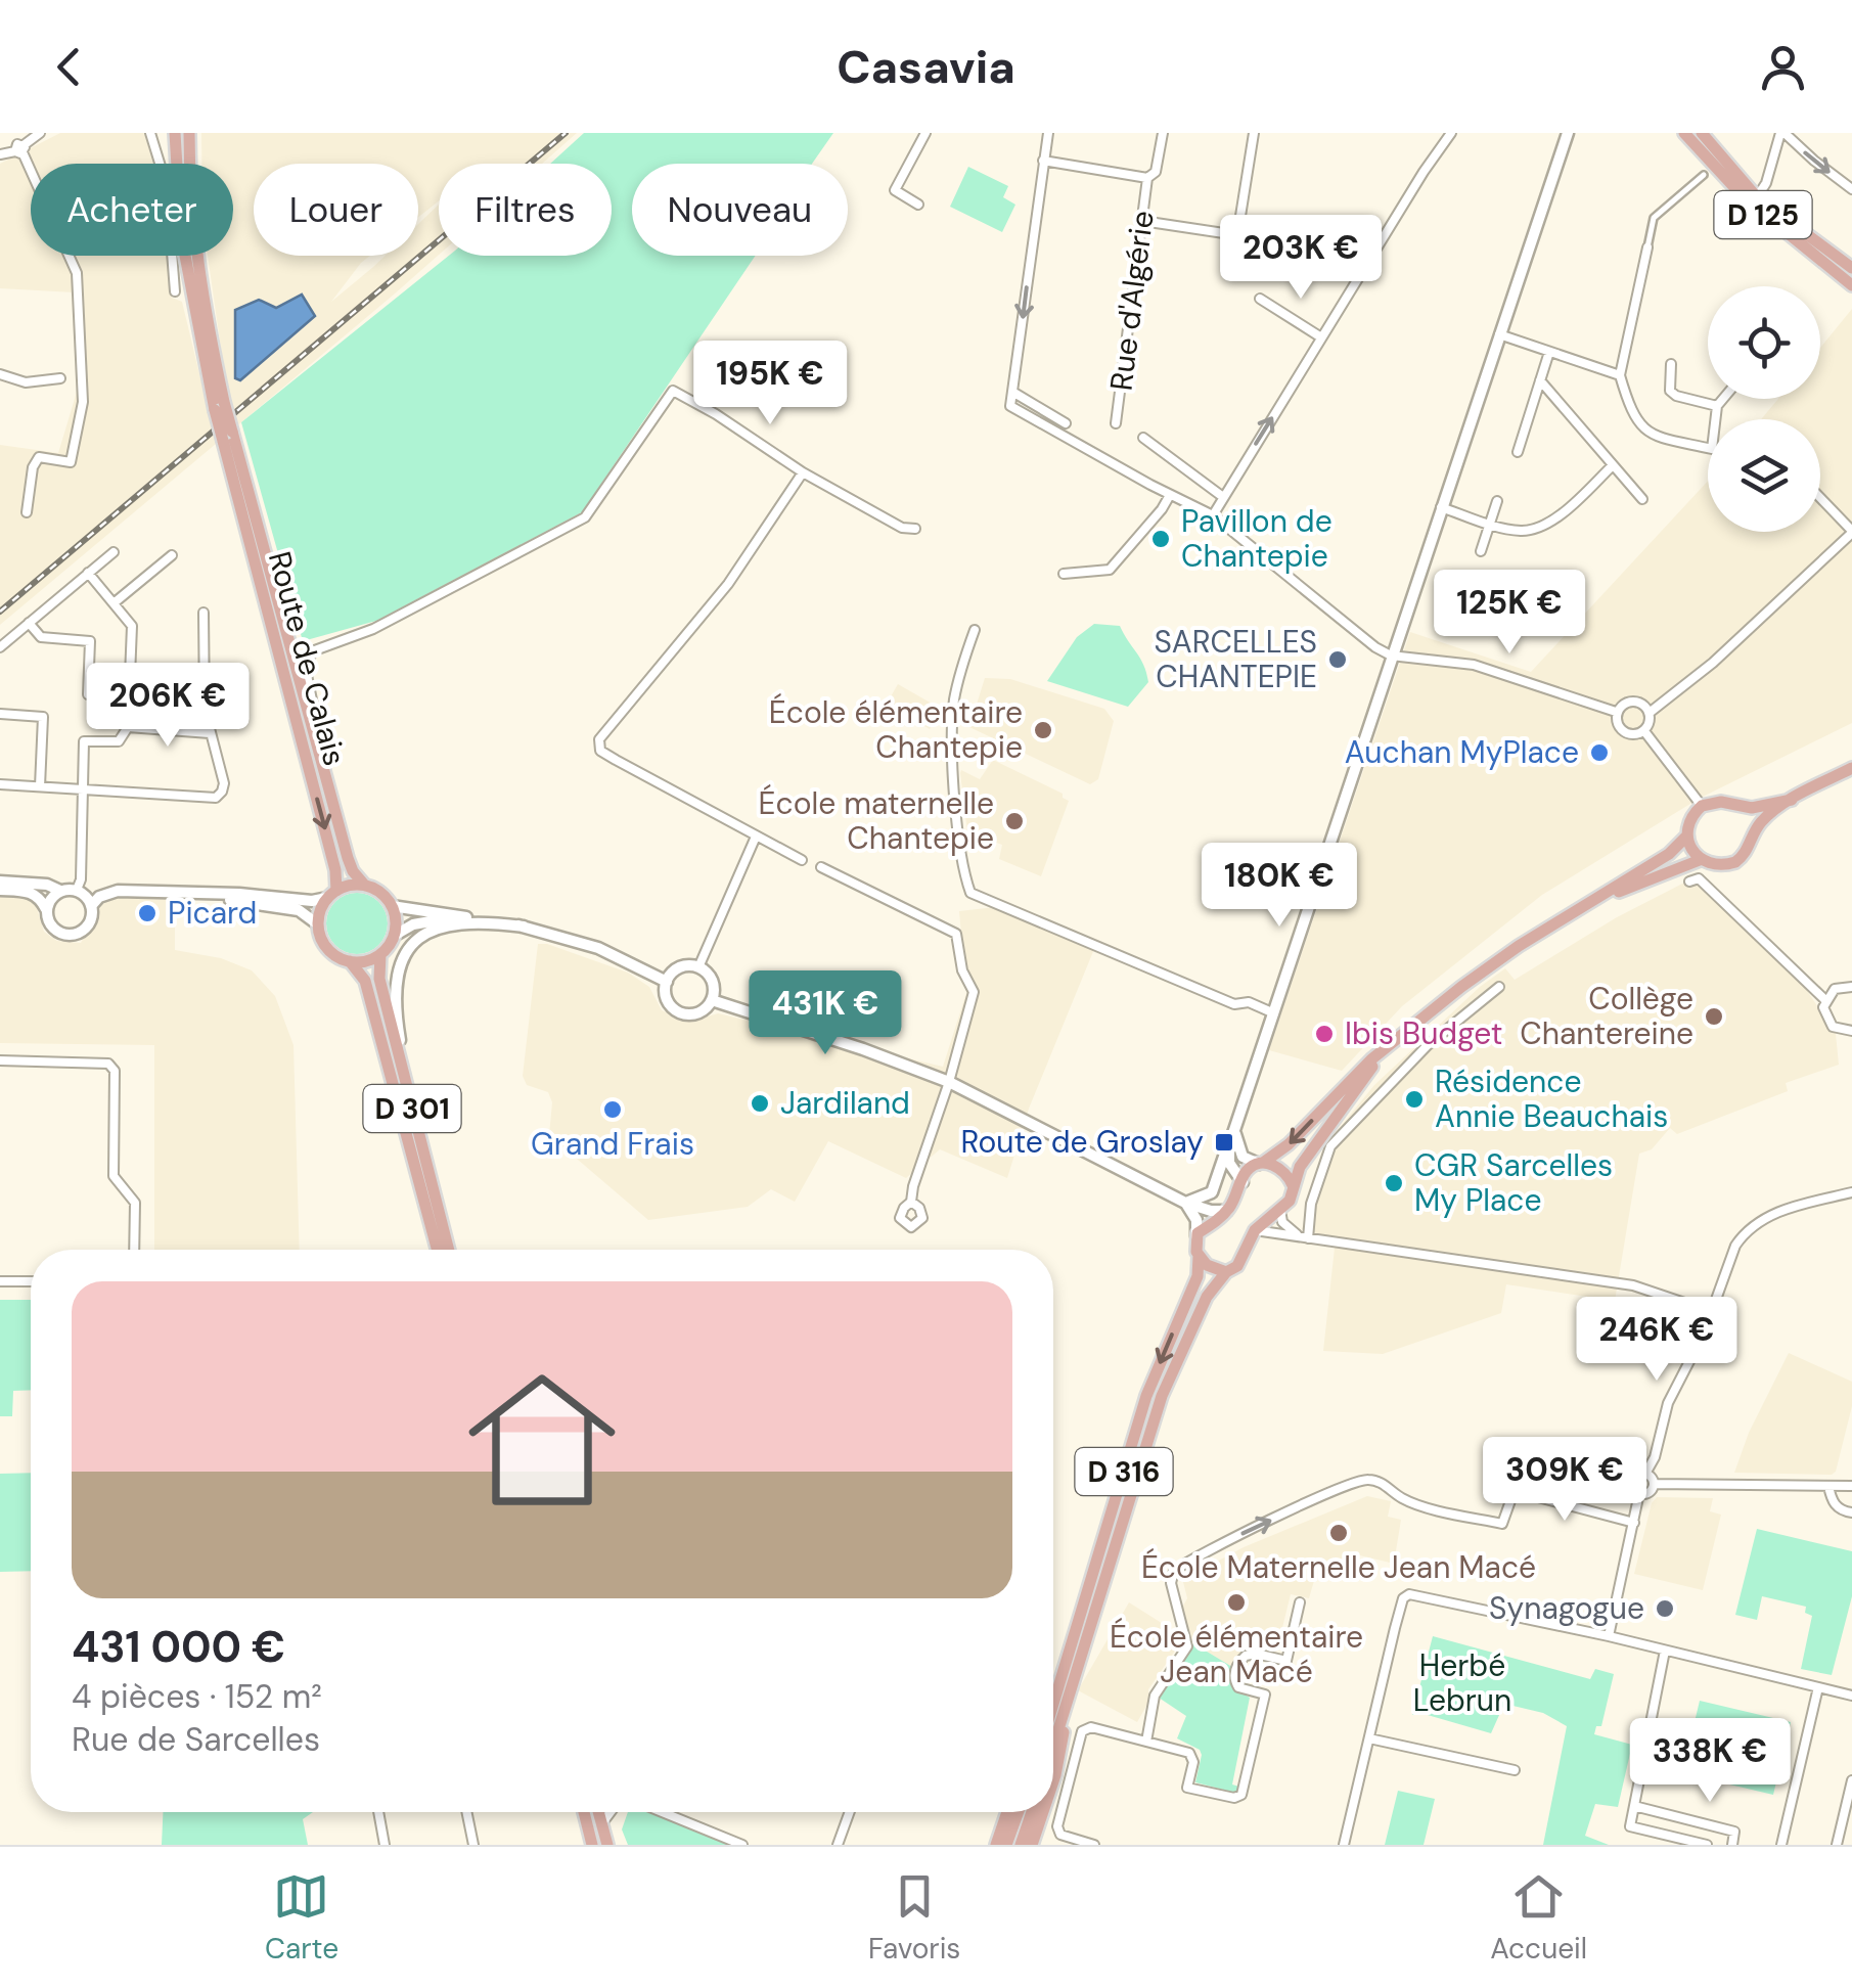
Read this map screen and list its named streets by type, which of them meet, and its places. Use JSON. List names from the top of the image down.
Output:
{
  "streets": {
    "main road": [
      "D 125",
      "Route de Calais",
      "D 301",
      "D 316"
    ],
    "street": ["Rue d'Algérie"]
  },
  "crossings": [
    ["Route de Calais", "D 301"]
  ],
  "parks": ["Herbé Lebrun"],
  "places": {
    "other": [
      "Pavillon de Chantepie",
      "SARCELLES CHANTEPIE",
      "École élémentaire Chantepie",
      "Auchan MyPlace",
      "École maternelle Chantepie",
      "Picard",
      "Collège Chantereine",
      "Ibis Budget",
      "Résidence Annie Beauchais",
      "Jardiland",
      "Grand Frais",
      "CGR Sarcelles My Place",
      "École Maternelle Jean Macé",
      "École élémentaire Jean Macé",
      "Synagogue"
    ],
    "transit": ["Route de Groslay"]
  },
  "page": {
    "header": "Casavia",
    "chip": [
      "Acheter",
      "Louer",
      "Filtres",
      "Nouveau"
    ],
    "price": [
      "203K €",
      "195K €",
      "125K €",
      "206K €",
      "180K €",
      "431K €",
      "246K €",
      "309K €",
      "338K €"
    ],
    "list": [
      {
        "name": "431 000 €",
        "note": "4 pièces · 152 m² · Rue de Sarcelles"
      }
    ],
    "tabs": ["Carte", "Favoris", "Accueil"]
  }
}
